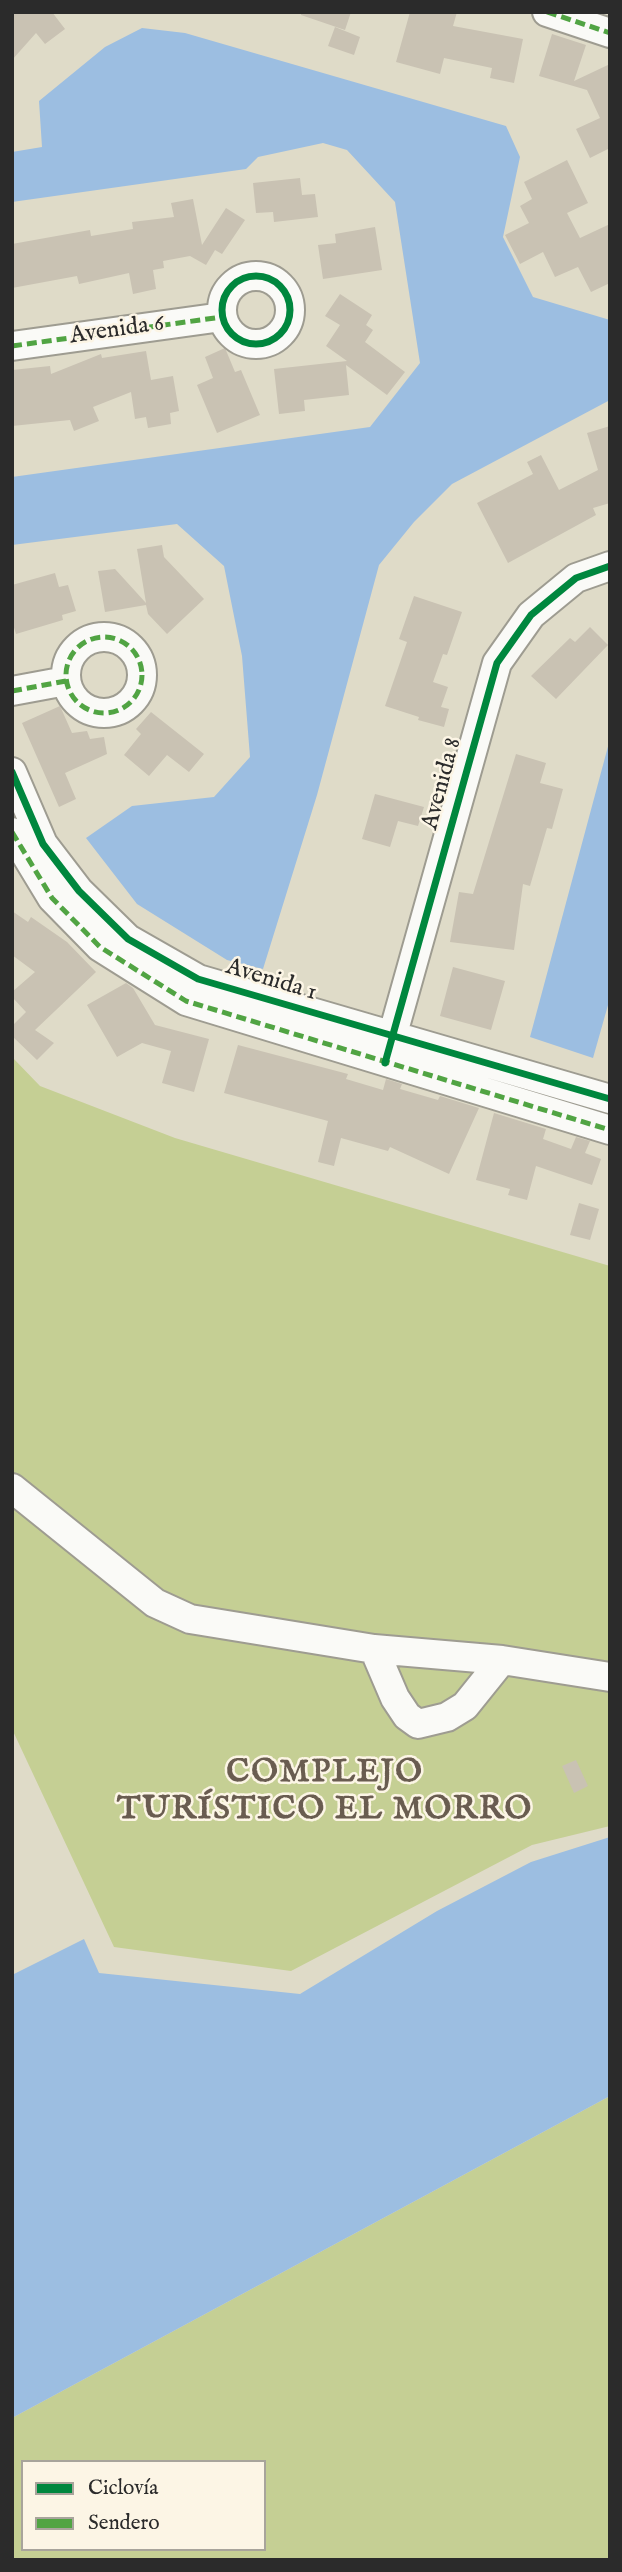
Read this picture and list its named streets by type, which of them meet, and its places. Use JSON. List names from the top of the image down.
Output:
{
  "streets": {
    "street": ["Avenida 6", "Avenida 8", "Avenida 1"]
  },
  "crossings": [
    ["Avenida 8", "Avenida 1"]
  ],
  "districts": ["COMPLEJO TURÍSTICO EL MORRO"],
  "legend": ["Ciclovía", "Sendero"]
}
